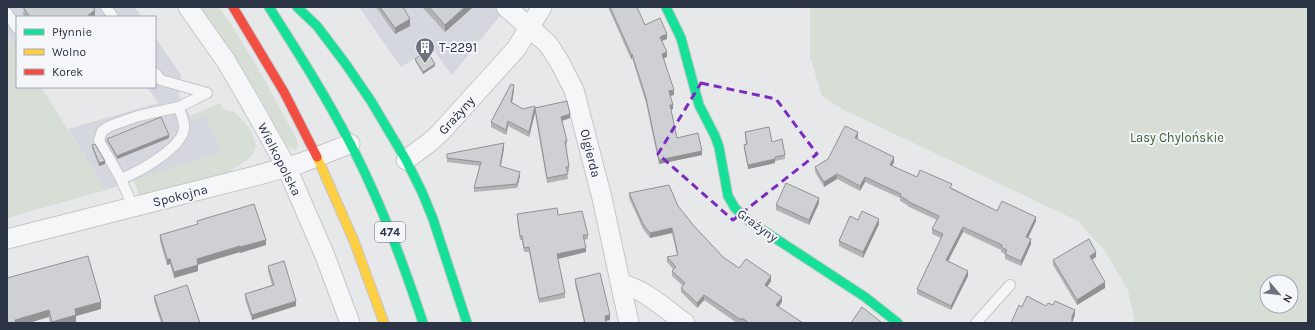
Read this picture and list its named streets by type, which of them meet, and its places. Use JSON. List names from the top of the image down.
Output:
{
  "streets": {
    "main road": ["Grażyny", "474"],
    "street": ["Olgierda", "Wielkopolska", "Spokojna"]
  },
  "crossings": [
    ["Grażyny", "Olgierda"],
    ["Wielkopolska", "Spokojna"],
    ["Spokojna", "474"]
  ],
  "parks": ["Lasy Chylońskie"],
  "places": {
    "building": ["T-2291"]
  },
  "legend": ["Płynnie", "Wolno", "Korek"],
  "north": "bottom right"
}
